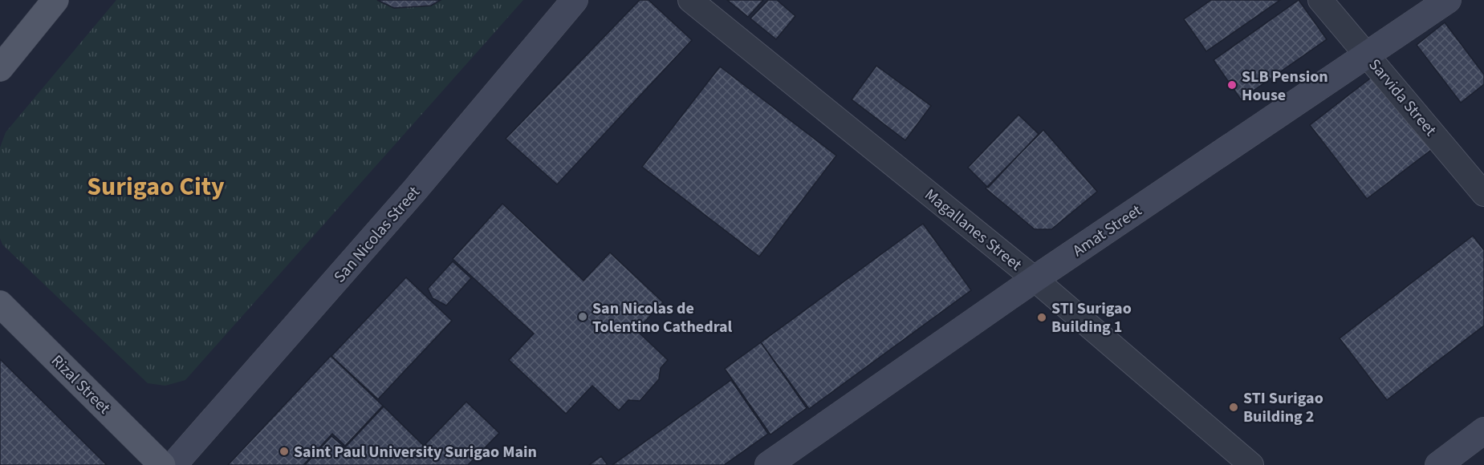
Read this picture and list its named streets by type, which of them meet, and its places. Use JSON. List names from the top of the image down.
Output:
{
  "streets": {
    "main road": ["Rizal Street"],
    "street": [
      "Sarvida Street",
      "Magallanes Street",
      "Amat Street",
      "San Nicolas Street"
    ]
  },
  "crossings": [
    ["Sarvida Street", "Amat Street"],
    ["Magallanes Street", "Amat Street"]
  ],
  "districts": ["Surigao City"],
  "places": [
    "SLB Pension House",
    "San Nicolas de Tolentino Cathedral",
    "STI Surigao Building 1",
    "STI Surigao Building 2",
    "Saint Paul University Surigao Main"
  ]
}
